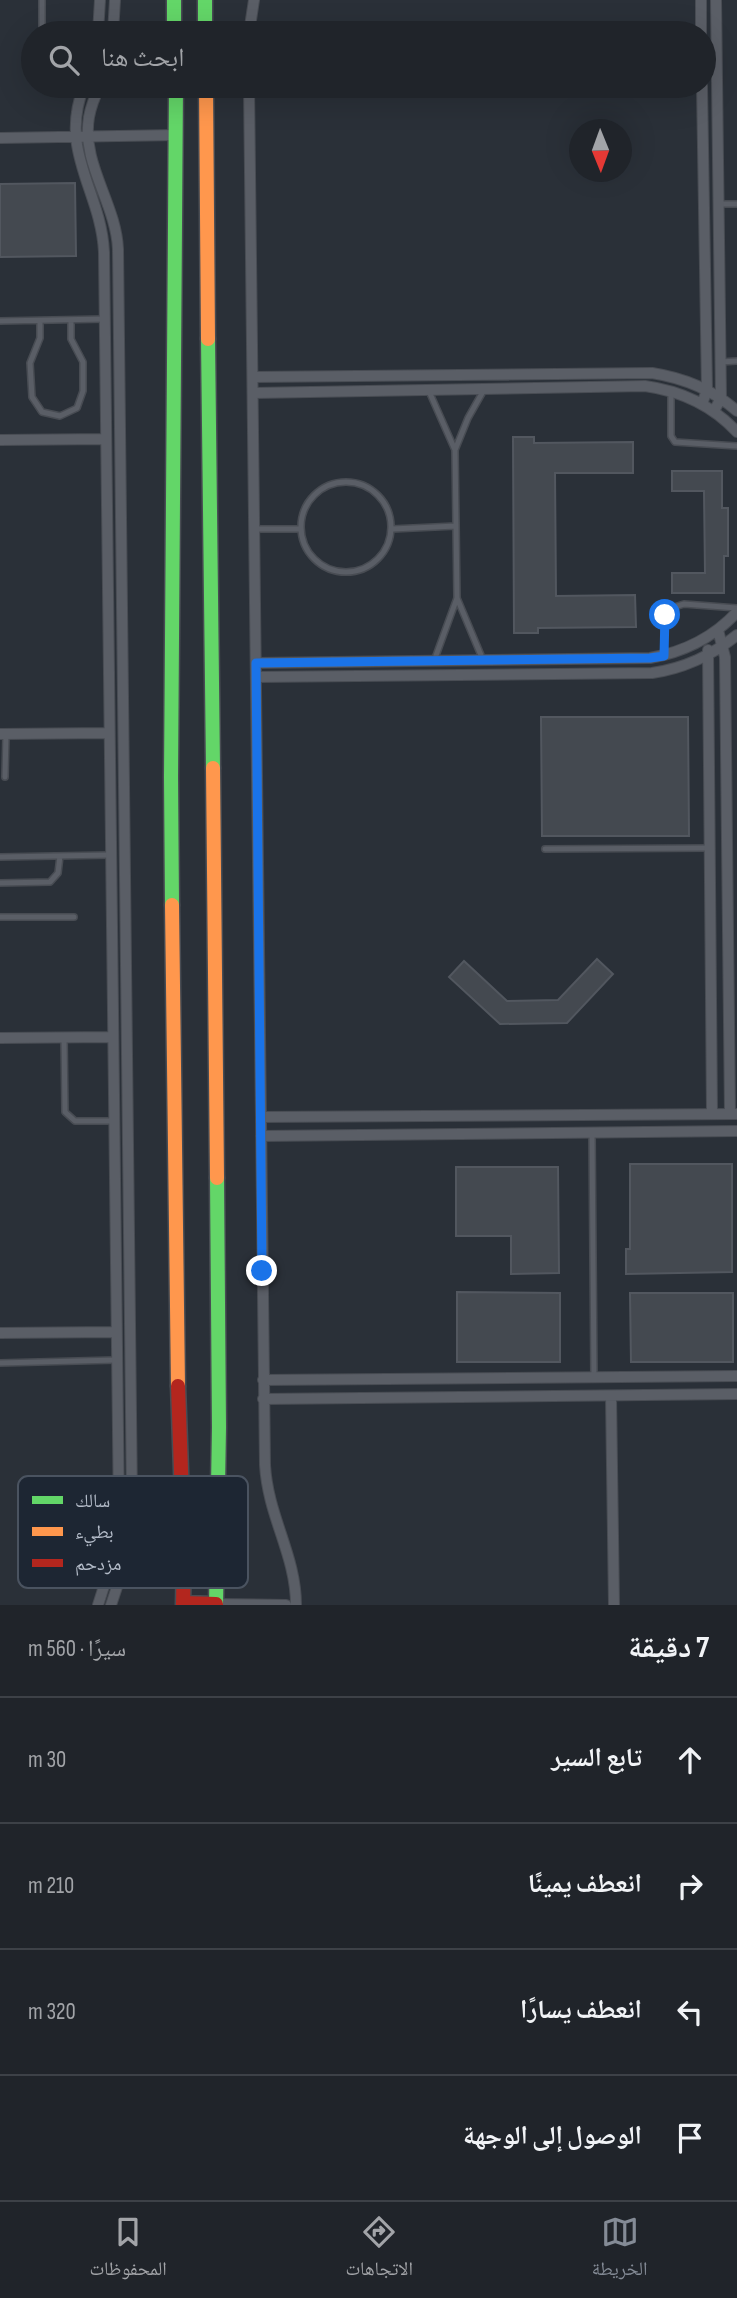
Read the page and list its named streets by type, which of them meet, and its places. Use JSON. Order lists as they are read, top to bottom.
{
  "legend": ["سالك", "بطيء", "مزدحم"],
  "north": "bottom",
  "page": {
    "search": "ابحث هنا",
    "heading": ["7 دقيقة", "سيرًا · 560 m"],
    "list": [
      ["تابع السير", "30 m"],
      ["انعطف يمينًا", "210 m"],
      ["انعطف يسارًا", "320 m"],
      "الوصول إلى الوجهة"
    ],
    "nav": ["الخريطة", "الاتجاهات", "المحفوظات"]
  }
}
